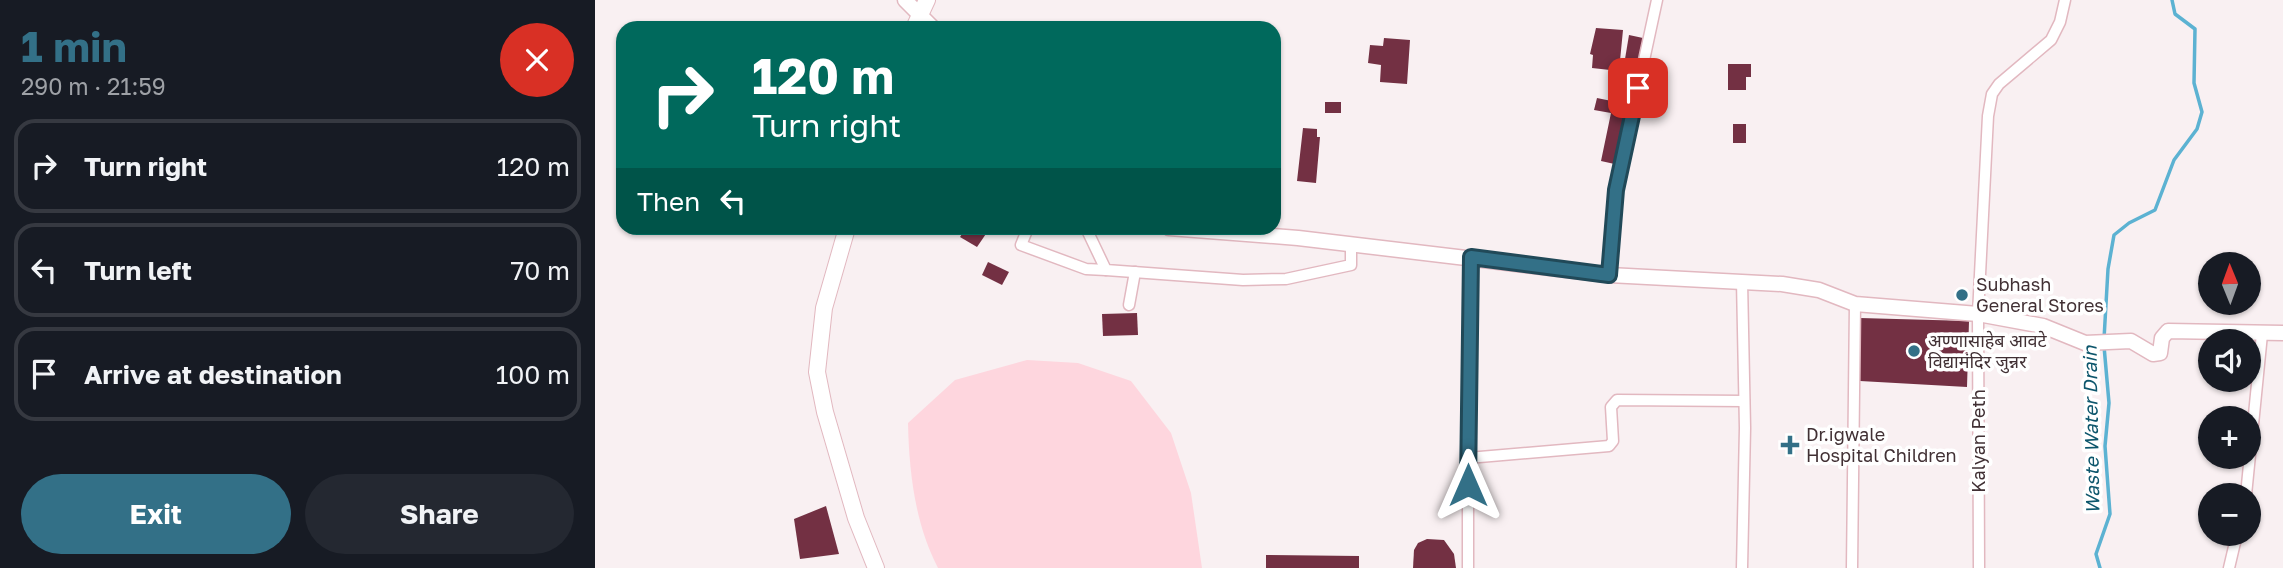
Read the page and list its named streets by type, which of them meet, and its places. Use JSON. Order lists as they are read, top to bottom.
{
  "streets": {
    "street": ["Kalyan Peth"]
  },
  "water": ["Waste Water Drain"],
  "places": {
    "other": ["Subhash General Stores", "अण्णासाहेब आवटे विद्यामंदिर जुन्नर"],
    "health": ["Dr.igwale Hospital Children"]
  },
  "north": "top",
  "page": {
    "heading": ["1 min", "290 m · 21:59"],
    "turn": ["120 m", "Turn right"],
    "list": [
      {
        "name": "Turn right",
        "value": "120 m"
      },
      {
        "name": "Turn left",
        "value": "70 m"
      },
      {
        "name": "Arrive at destination",
        "value": "100 m"
      }
    ],
    "then": "Then",
    "map_buttons": ["+", "−"],
    "buttons": ["Exit", "Share"]
  }
}
